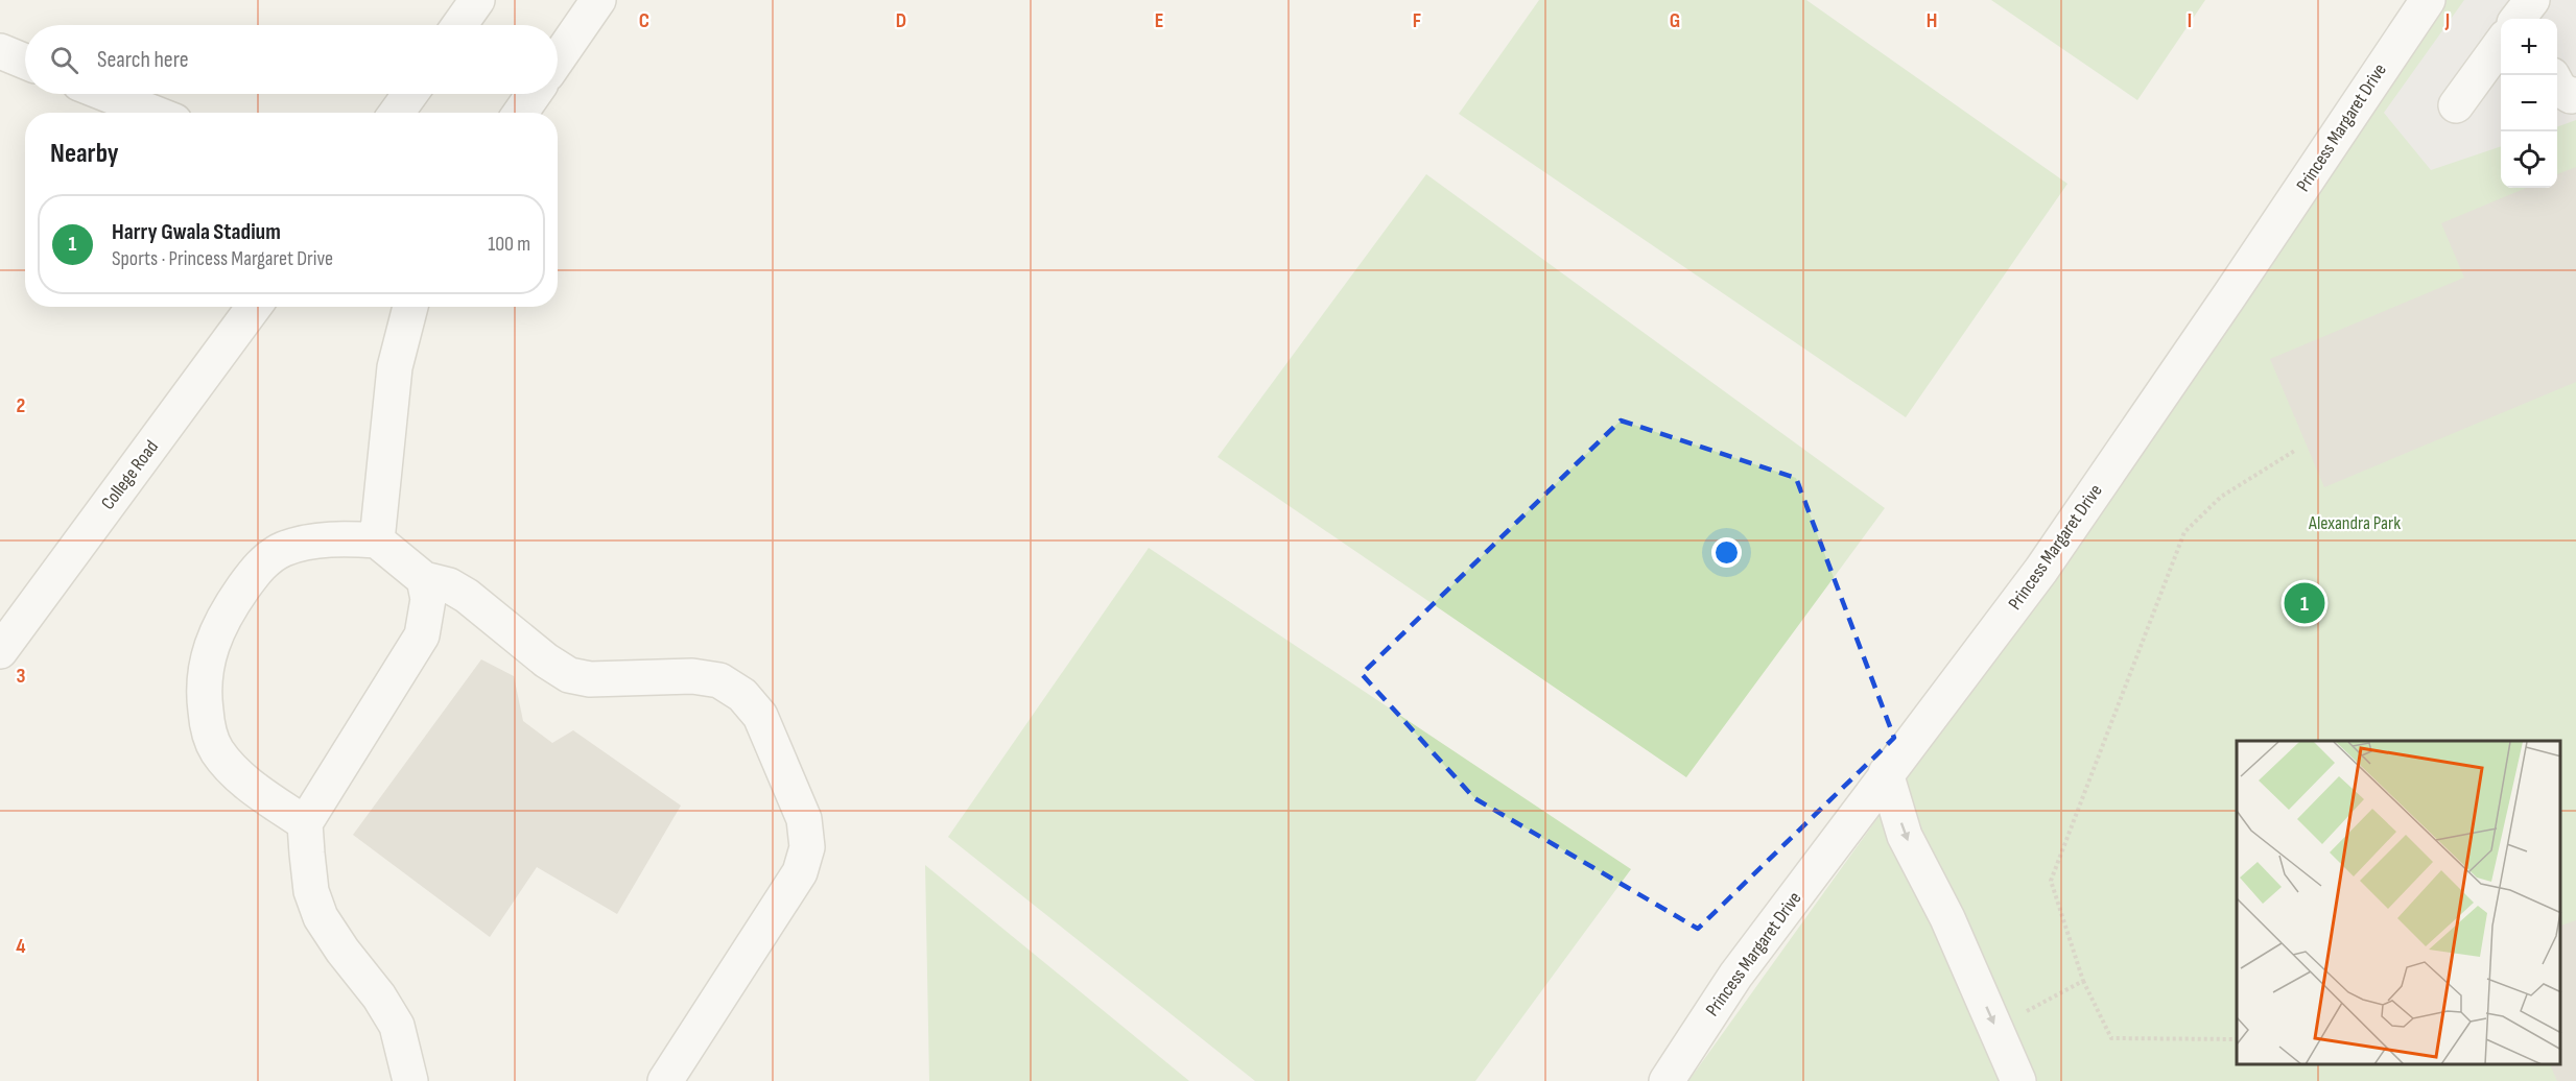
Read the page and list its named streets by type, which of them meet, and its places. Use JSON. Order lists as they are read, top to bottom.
{
  "streets": {
    "street": ["Princess Margaret Drive", "College Road"]
  },
  "parks": ["Alexandra Park"],
  "page": {
    "map_buttons": ["+", "−"],
    "search": "Search here",
    "heading": "Nearby",
    "list": [
      {
        "mark": "1",
        "name": "Harry Gwala Stadium",
        "note": "Sports · Princess Margaret Drive",
        "value": "100 m"
      }
    ],
    "pins": "1"
  },
  "grid": {
    "columns": [
      "C",
      "D",
      "E",
      "F",
      "G",
      "H",
      "I",
      "J"
    ],
    "rows": ["2", "3", "4"]
  }
}
